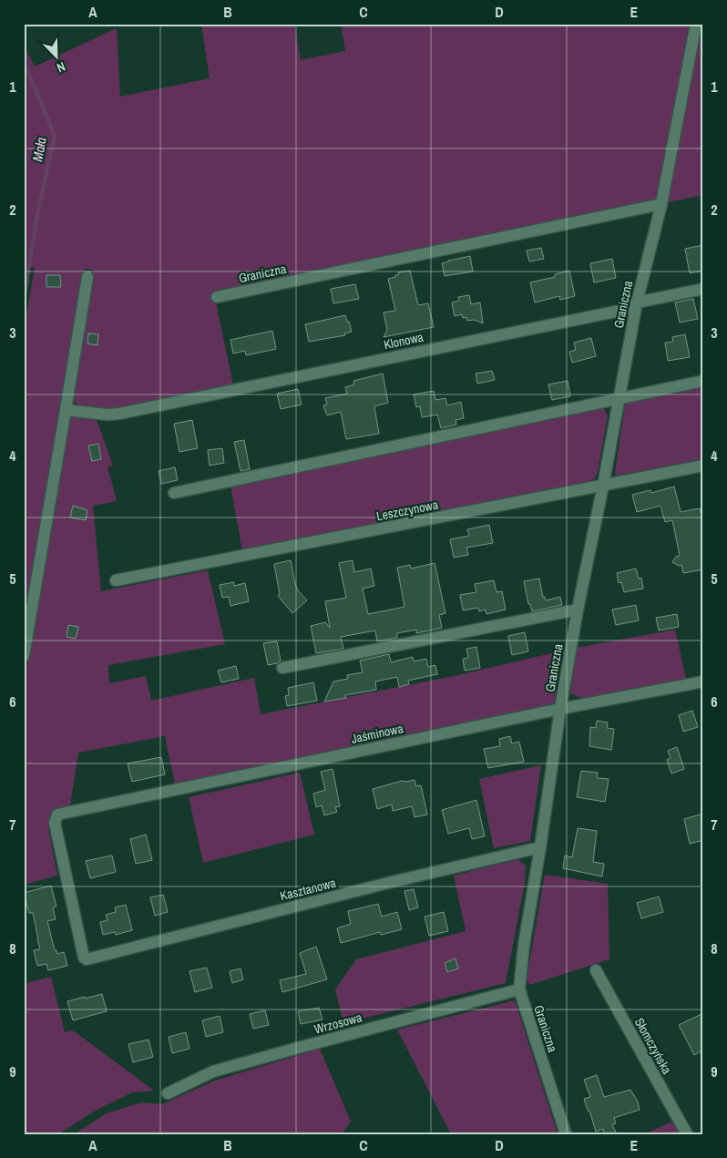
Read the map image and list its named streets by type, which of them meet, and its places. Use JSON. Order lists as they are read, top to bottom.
{
  "streets": {
    "street": [
      "Graniczna",
      "Klonowa",
      "Leszczynowa",
      "Jaśminowa",
      "Kasztanowa",
      "Wrzosowa",
      "Słomczyńska"
    ]
  },
  "crossings": [
    ["Graniczna", "Klonowa"],
    ["Graniczna", "Leszczynowa"],
    ["Graniczna", "Jaśminowa"],
    ["Graniczna", "Kasztanowa"],
    ["Graniczna", "Wrzosowa"],
    ["Jaśminowa", "Kasztanowa"]
  ],
  "water": ["Mała"],
  "north": "bottom right",
  "grid": {
    "columns": [
      "A",
      "B",
      "C",
      "D",
      "E"
    ],
    "rows": [
      "1",
      "2",
      "3",
      "4",
      "5",
      "6",
      "7",
      "8",
      "9"
    ]
  }
}
